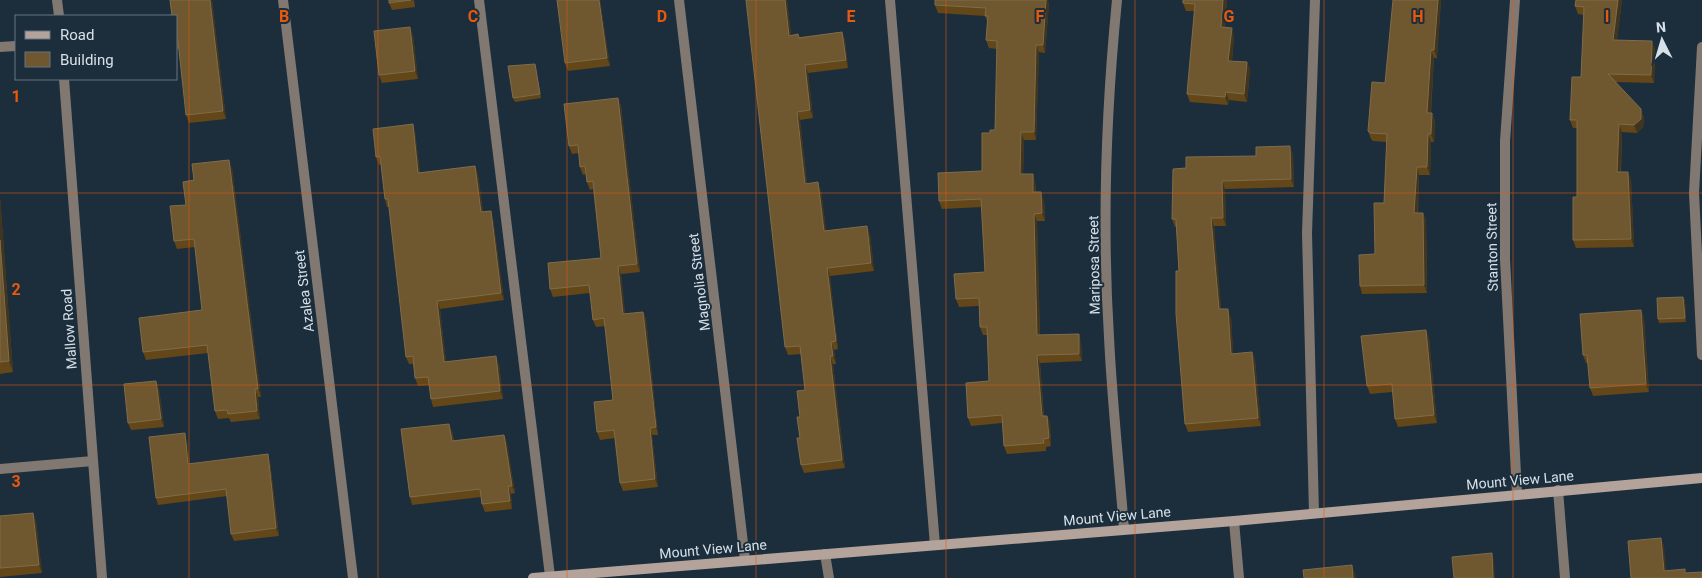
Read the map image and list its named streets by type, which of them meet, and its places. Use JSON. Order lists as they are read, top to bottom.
{
  "streets": {
    "street": [
      "Stanton Street",
      "Mariposa Street",
      "Magnolia Street",
      "Azalea Street",
      "Mallow Road",
      "Mount View Lane"
    ]
  },
  "crossings": [
    ["Stanton Street", "Mount View Lane"],
    ["Mariposa Street", "Mount View Lane"],
    ["Magnolia Street", "Mount View Lane"]
  ],
  "legend": ["Road", "Building"],
  "north": "top",
  "grid": {
    "columns": [
      "B",
      "C",
      "D",
      "E",
      "F",
      "G",
      "H",
      "I"
    ],
    "rows": ["1", "2", "3"]
  }
}
